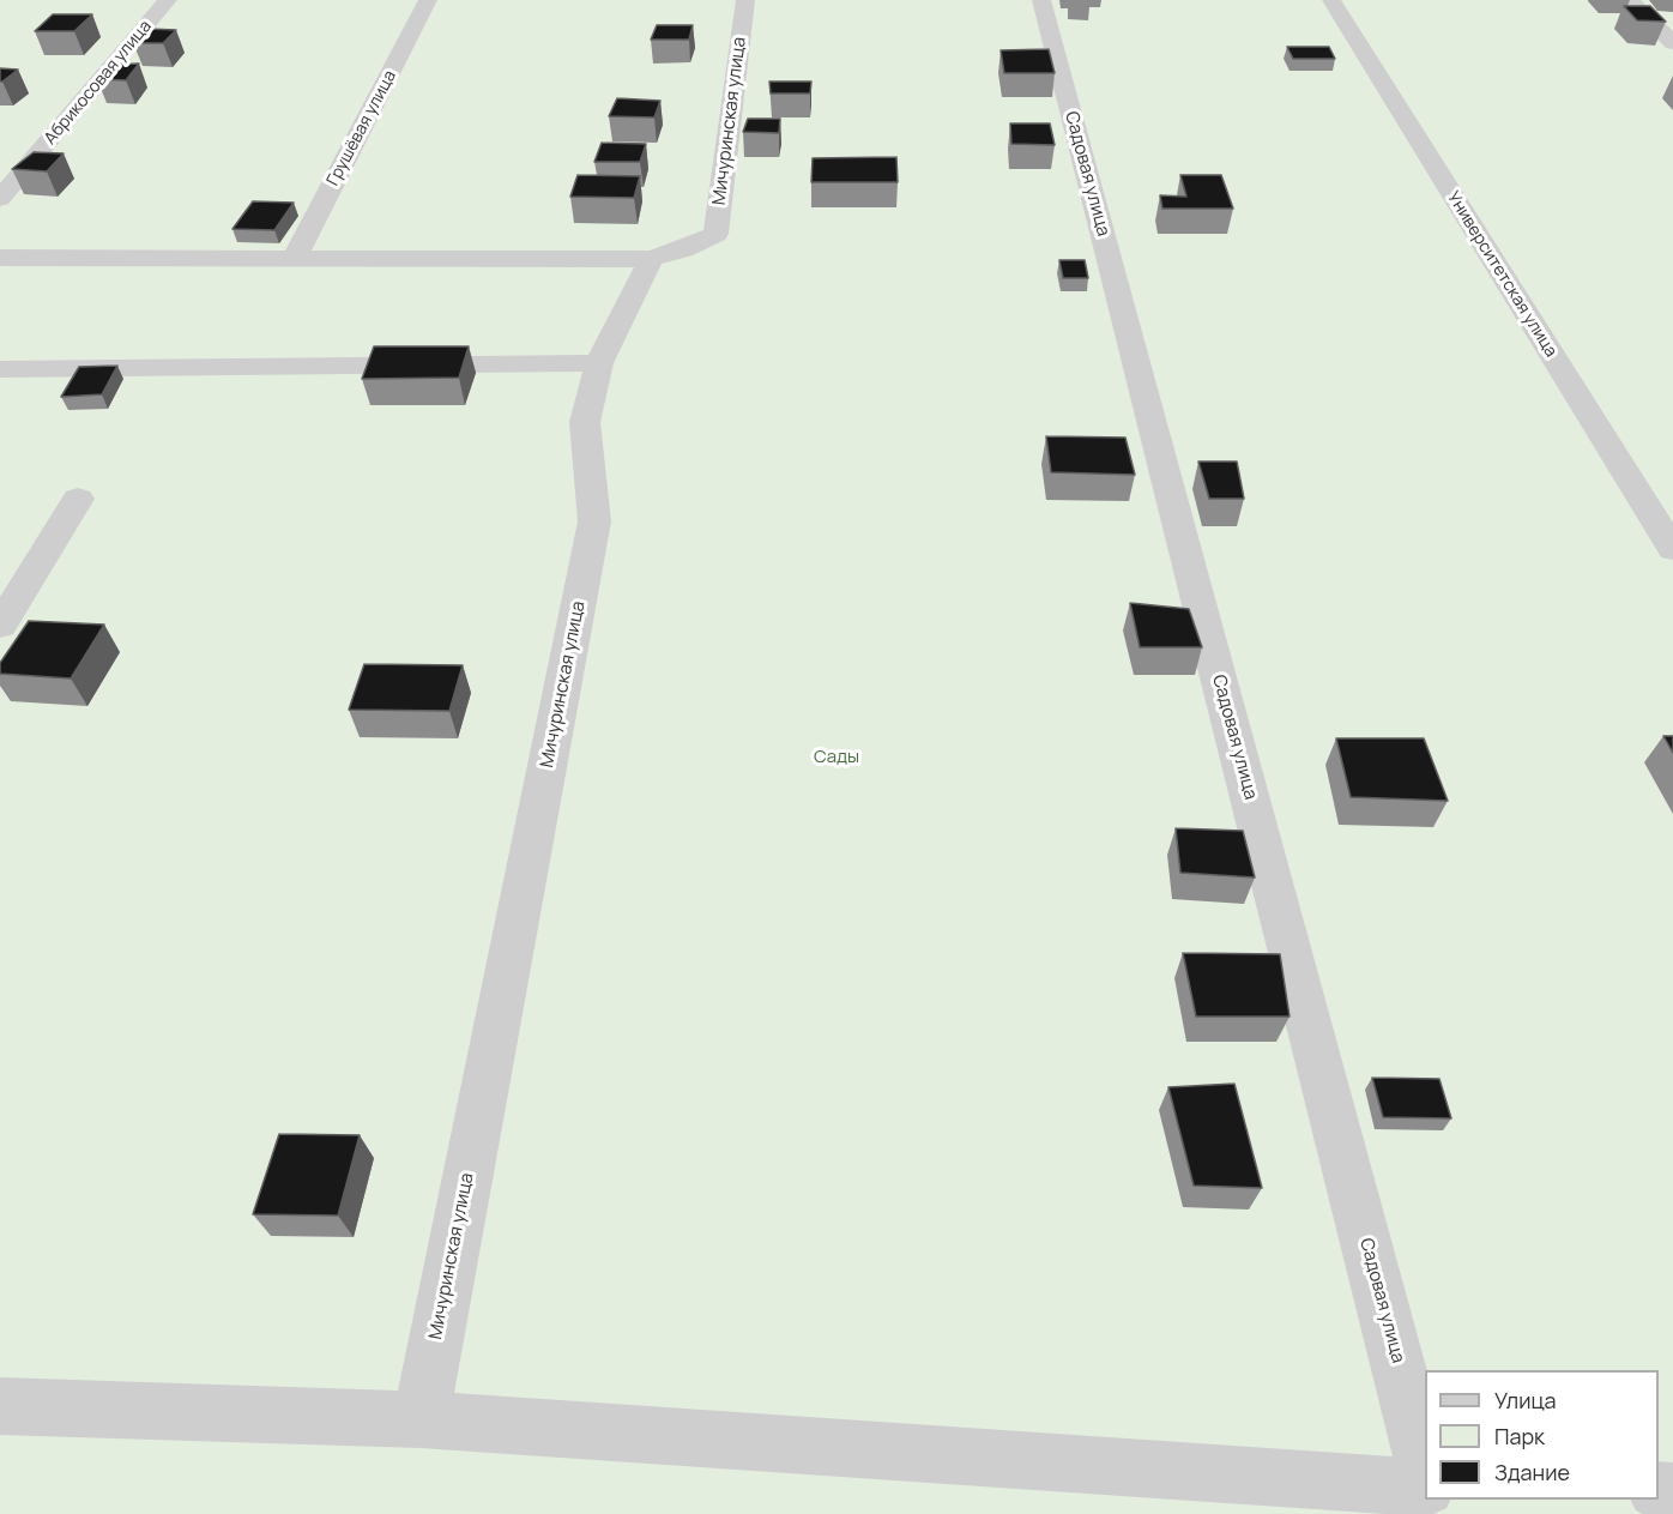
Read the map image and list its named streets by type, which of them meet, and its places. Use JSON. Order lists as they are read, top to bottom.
{
  "streets": {
    "street": [
      "Абрикосовая улица",
      "Мичуринская улица",
      "Грушёвая улица",
      "Садовая улица",
      "Университетская улица"
    ]
  },
  "parks": ["Сады"],
  "legend": ["Улица", "Парк", "Здание"]
}
